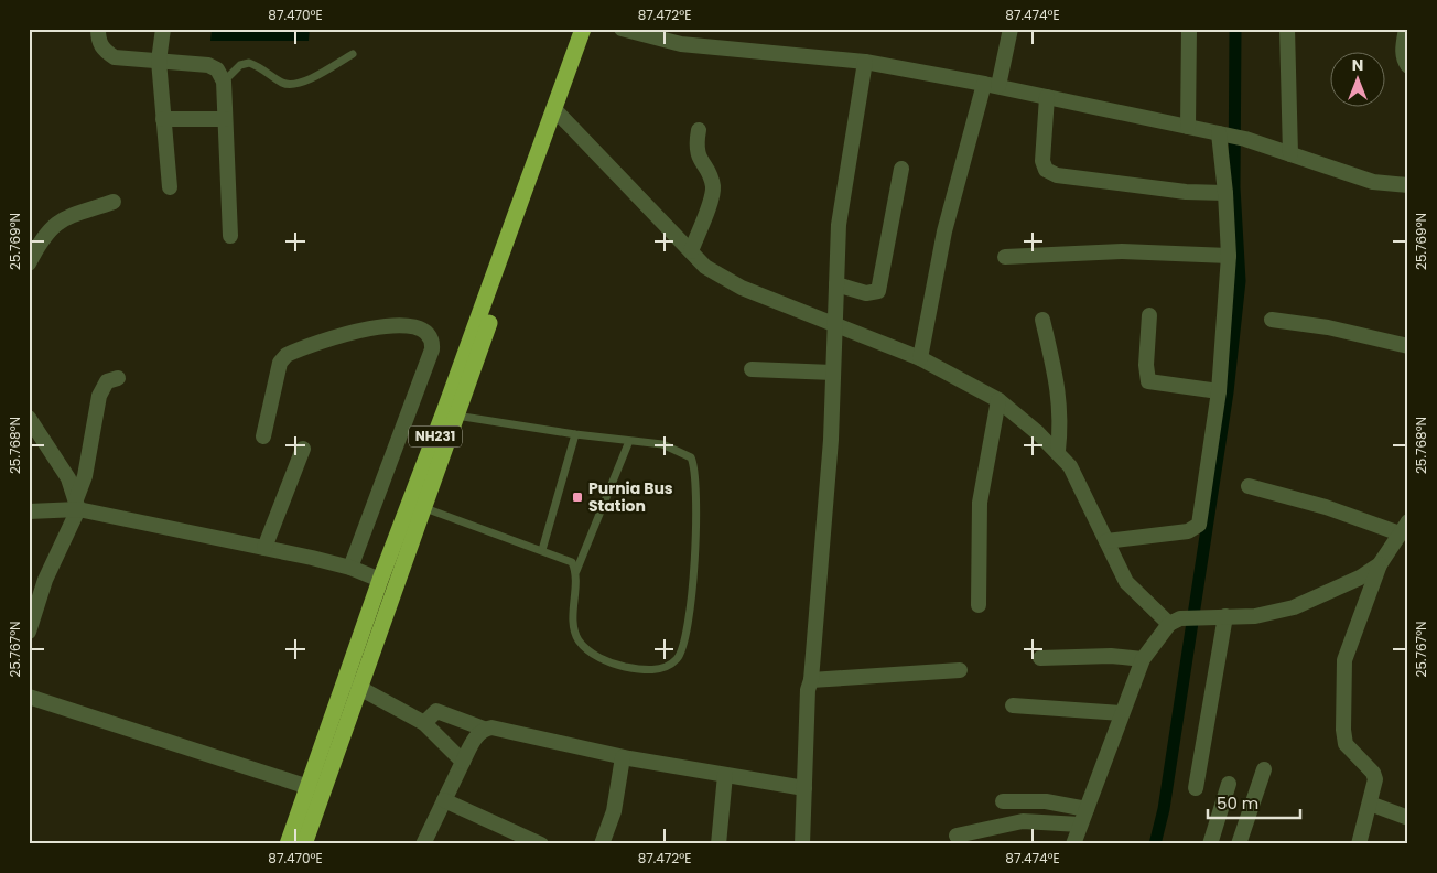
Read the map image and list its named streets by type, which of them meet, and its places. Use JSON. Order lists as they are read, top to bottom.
{
  "streets": {
    "highway": ["NH231"]
  },
  "places": {
    "transit": ["Purnia Bus Station"]
  },
  "scale_bar": "50 m",
  "north": "top",
  "coordinates": [
    "87.470°E",
    "87.472°E",
    "87.474°E",
    "25.769°N",
    "25.768°N",
    "25.767°N"
  ]
}
